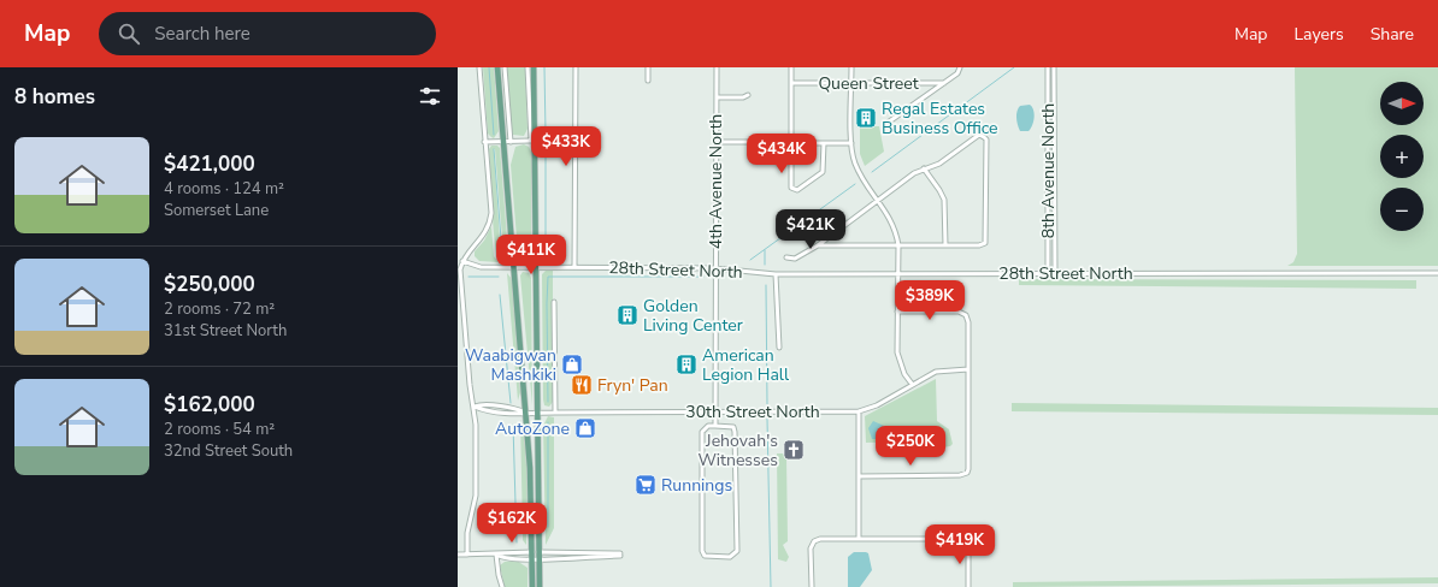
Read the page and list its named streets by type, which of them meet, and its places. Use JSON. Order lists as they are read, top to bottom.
{
  "streets": {
    "street": [
      "Queen Street",
      "8th Avenue North",
      "4th Avenue North",
      "28th Street North",
      "30th Street North"
    ]
  },
  "crossings": [
    ["8th Avenue North", "28th Street North"],
    ["4th Avenue North", "28th Street North"],
    ["4th Avenue North", "30th Street North"]
  ],
  "places": {
    "building": ["Regal Estates Business Office", "Golden Living Center", "American Legion Hall"],
    "shop": ["Waabigwan Mashkiki", "AutoZone"],
    "restaurant": ["Fryn' Pan"],
    "church": ["Jehovah's Witnesses"],
    "supermarket": ["Runnings"]
  },
  "north": "right",
  "page": {
    "header": "Map",
    "search": "Search here",
    "nav": ["Map", "Layers", "Share"],
    "heading": "8 homes",
    "map_buttons": ["+", "−"],
    "list": [
      {
        "name": "$421,000",
        "note": "4 rooms · 124 m² · Somerset Lane"
      },
      {
        "name": "$250,000",
        "note": "2 rooms · 72 m² · 31st Street North"
      },
      {
        "name": "$162,000",
        "note": "2 rooms · 54 m² · 32nd Street South"
      }
    ],
    "price": [
      "$433K",
      "$434K",
      "$421K",
      "$411K",
      "$389K",
      "$250K",
      "$162K",
      "$419K"
    ]
  }
}
